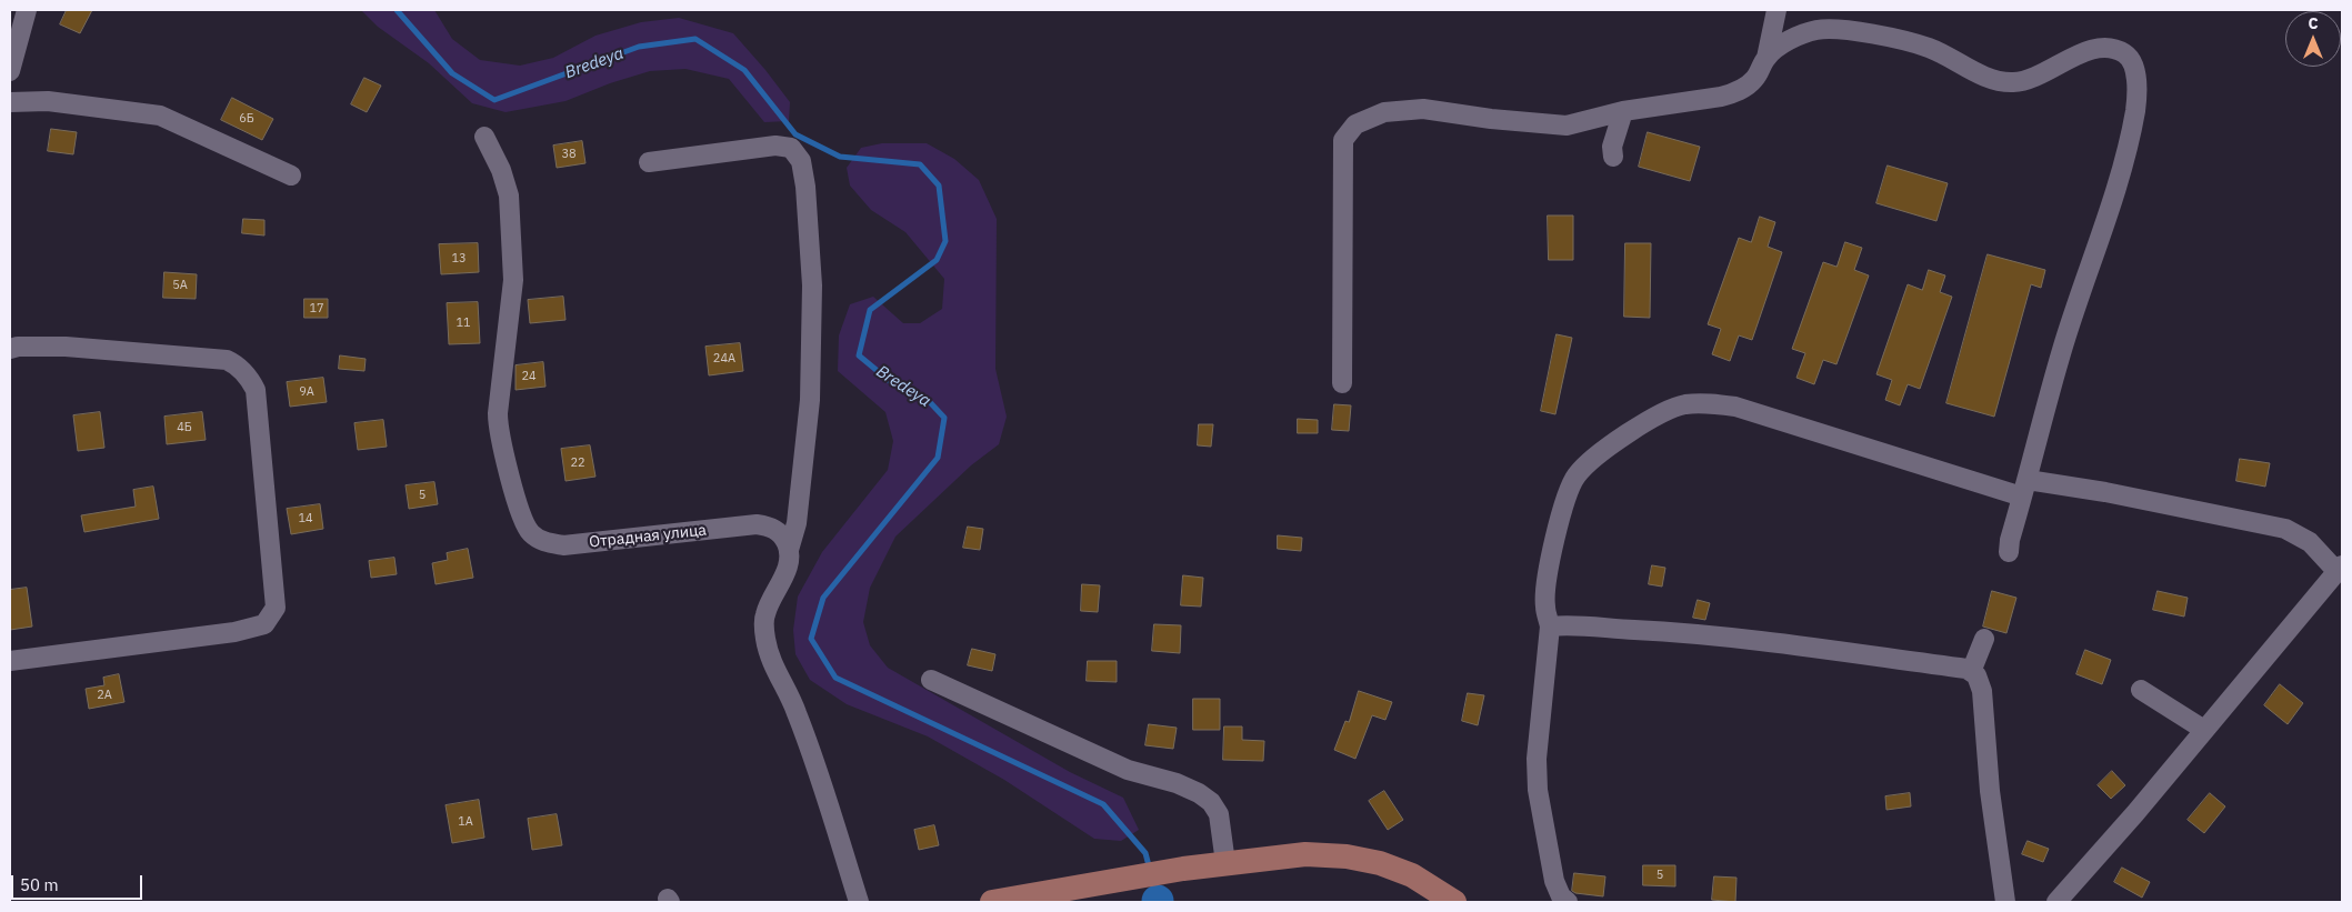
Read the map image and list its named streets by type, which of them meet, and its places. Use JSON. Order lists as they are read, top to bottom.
{
  "streets": {
    "street": ["Отрадная улица"]
  },
  "water": ["Bredeya"],
  "house_numbers": [
    "6Б",
    "38",
    "13",
    "5А",
    "17",
    "11",
    "24А",
    "24",
    "9А",
    "4Б",
    "22",
    "5",
    "14",
    "2А",
    "1А",
    "5"
  ],
  "scale_bar": "50 m",
  "north": "top"
}
